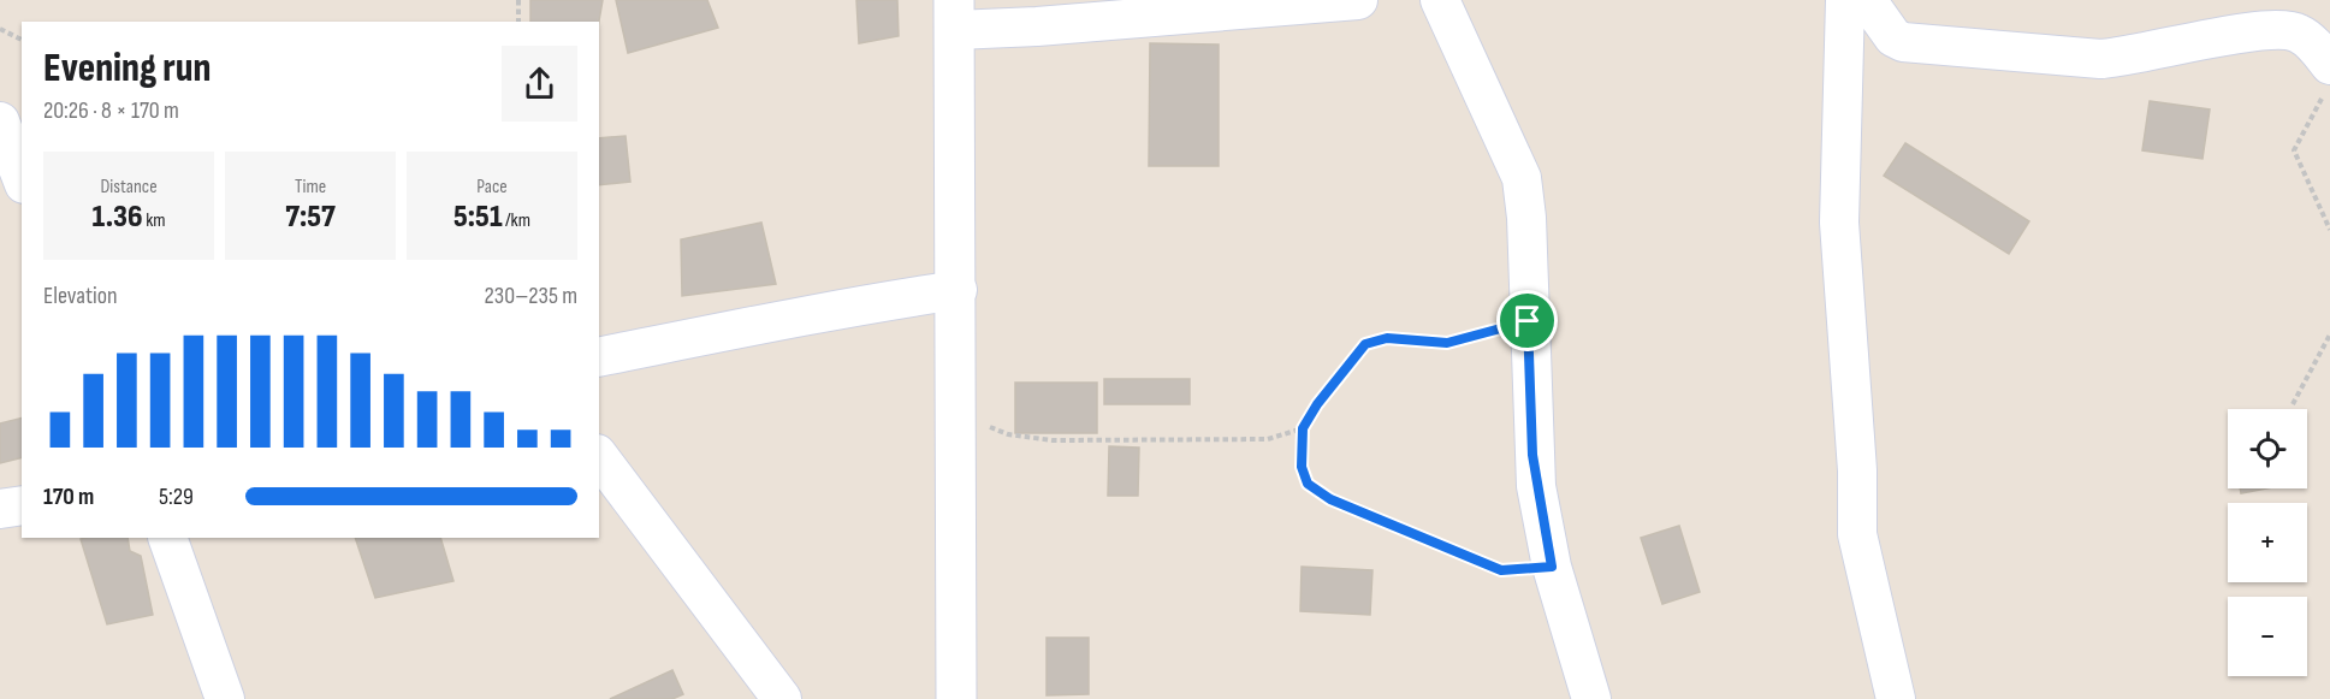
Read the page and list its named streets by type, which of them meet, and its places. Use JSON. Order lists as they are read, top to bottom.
{
  "page": {
    "heading": ["Evening run", "20:26 · 8 × 170 m"],
    "stats": [
      ["Distance", "1.36 km"],
      ["Time", "7:57"],
      ["Pace", "5:51 /km"]
    ],
    "chart": ["Elevation", "230–235 m"],
    "map_buttons": ["+", "−"],
    "list": [
      {
        "name": "170 m",
        "note": "5:29"
      }
    ]
  }
}
